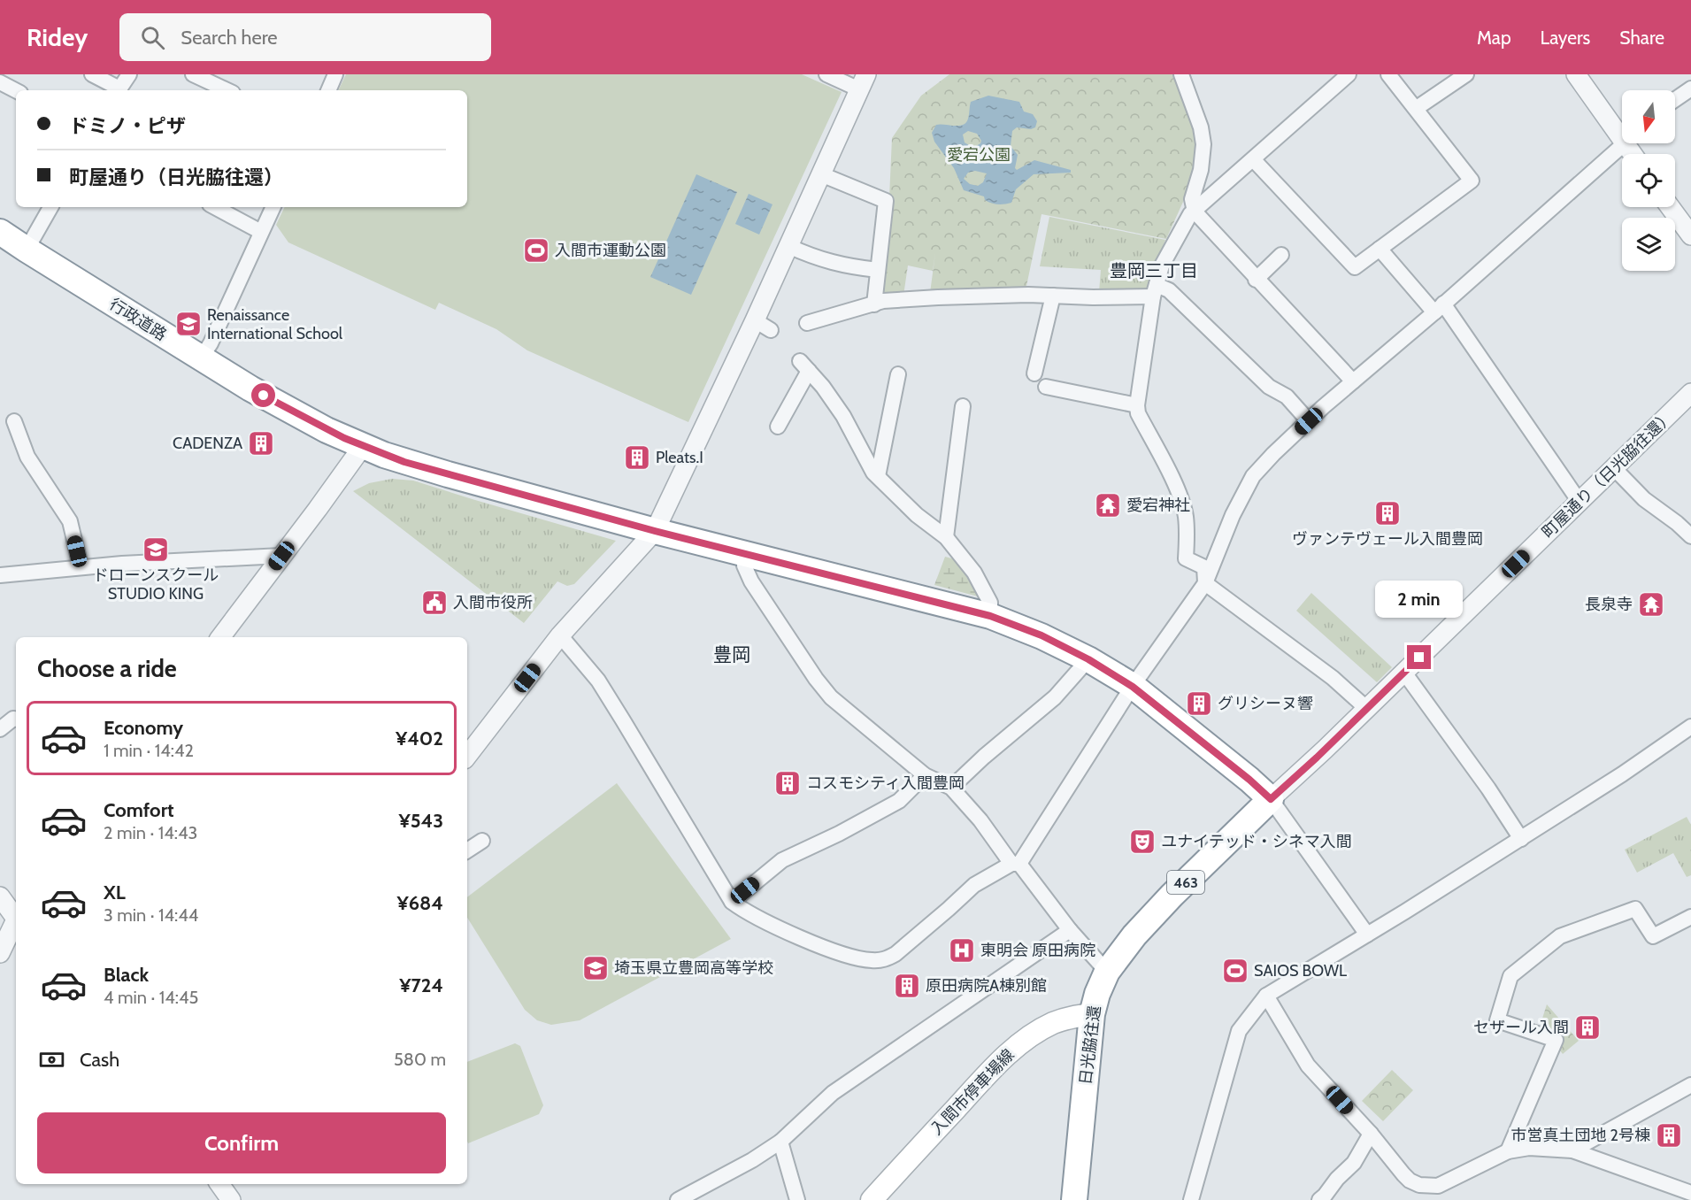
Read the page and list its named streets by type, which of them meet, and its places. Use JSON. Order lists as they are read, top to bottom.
{
  "streets": {
    "highway": ["行政道路", "463", "日光脇往還"],
    "main road": ["入間市停車場線"],
    "street": ["町屋通り（日光脇往還）"]
  },
  "crossings": [
    ["行政道路", "町屋通り（日光脇往還）"],
    ["行政道路", "日光脇往還"],
    ["町屋通り（日光脇往還）", "日光脇往還"],
    ["日光脇往還", "入間市停車場線"]
  ],
  "districts": ["豊岡三丁目", "豊岡"],
  "parks": ["愛宕公園"],
  "places": {
    "sports": ["入間市運動公園", "SAIOS BOWL"],
    "school or university": ["Renaissance International School", "ドローンスクール STUDIO KING", "埼玉県立豊岡高等学校"],
    "building": [
      "CADENZA",
      "Pleats.I",
      "ヴァンテヴェール入間豊岡",
      "グリシーヌ響",
      "コスモシティ入間豊岡",
      "原田病院A棟別館",
      "セザール入間",
      "市営真土団地 2号棟"
    ],
    "temple": ["愛宕神社", "長泉寺"],
    "public building": ["入間市役所"],
    "theatre": ["ユナイテッド・シネマ入間"],
    "hospital": ["東明会 原田病院"]
  },
  "north": "bottom",
  "page": {
    "header": "Ridey",
    "search": "Search here",
    "nav": ["Map", "Layers", "Share"],
    "banner": ["ドミノ・ピザ", "町屋通り（日光脇往還）"],
    "bubble": "2 min",
    "heading": "Choose a ride",
    "list": [
      {
        "name": "Economy",
        "note": "1 min · 14:42",
        "value": "¥402"
      },
      {
        "name": "Comfort",
        "note": "2 min · 14:43",
        "value": "¥543"
      },
      {
        "name": "XL",
        "note": "3 min · 14:44",
        "value": "¥684"
      },
      {
        "name": "Black",
        "note": "4 min · 14:45",
        "value": "¥724"
      }
    ],
    "pay": ["Cash", "580 m"],
    "buttons": "Confirm"
  }
}
